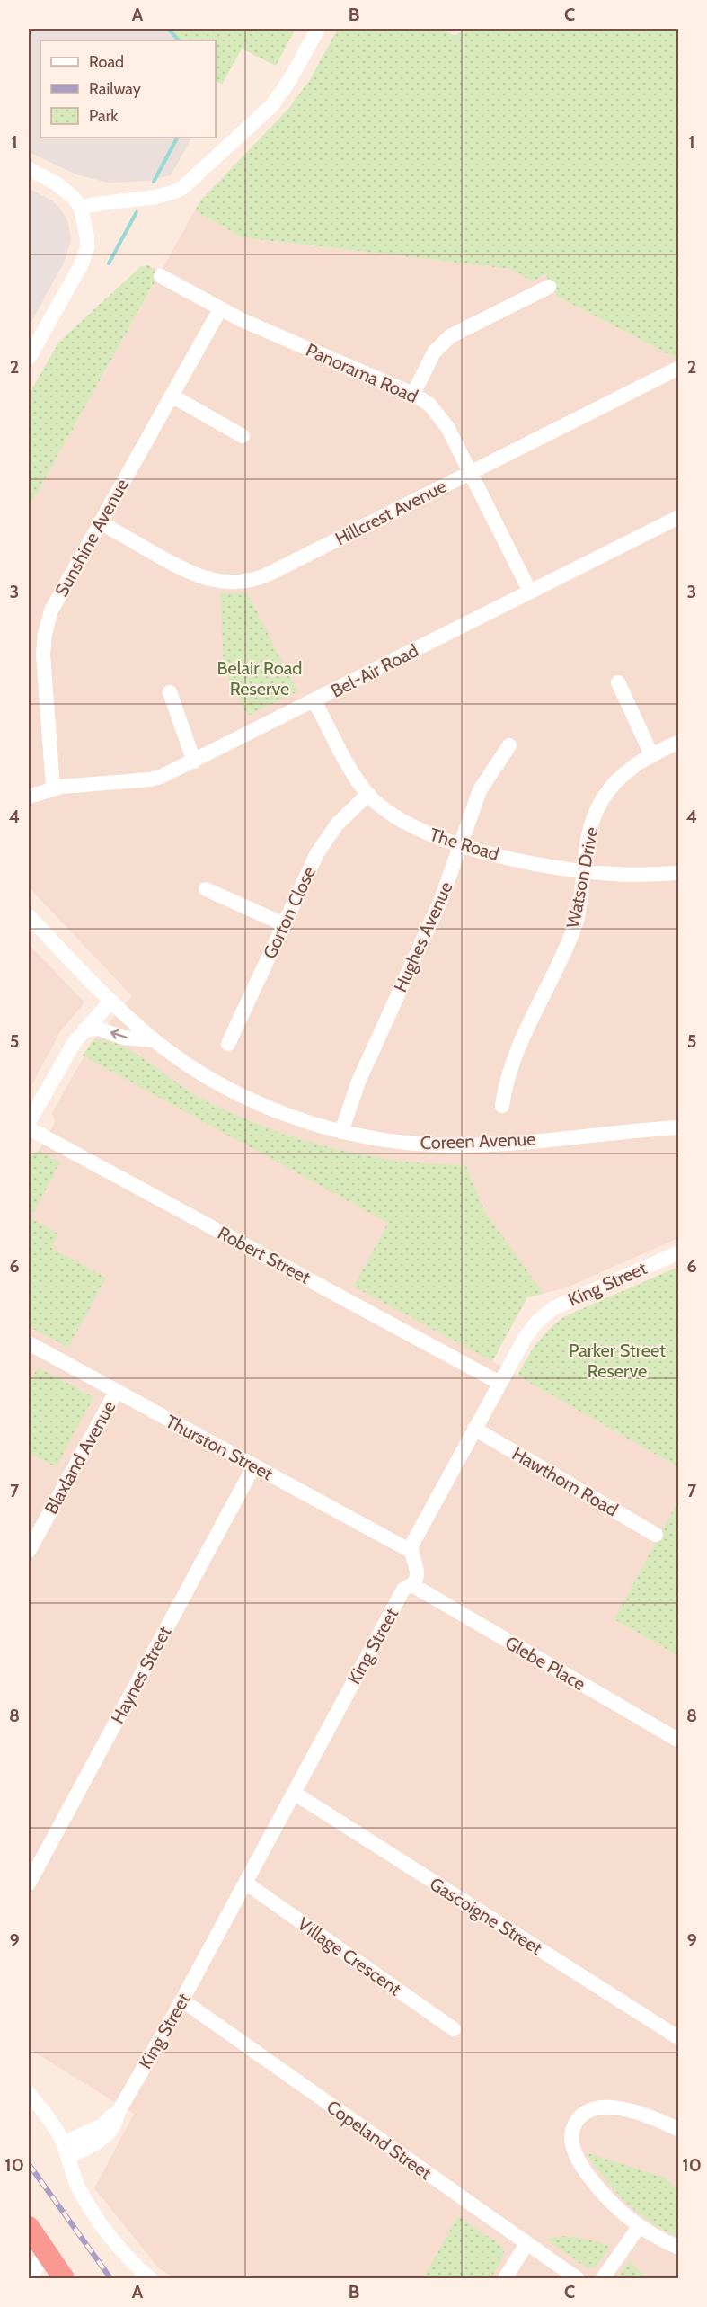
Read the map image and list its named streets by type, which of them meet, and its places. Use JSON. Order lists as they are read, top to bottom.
{
  "streets": {
    "street": [
      "Panorama Road",
      "Hillcrest Avenue",
      "Sunshine Avenue",
      "Bel-Air Road",
      "The Road",
      "Watson Drive",
      "Gorton Close",
      "Hughes Avenue",
      "Coreen Avenue",
      "Robert Street",
      "King Street",
      "Thurston Street",
      "Blaxland Avenue",
      "Hawthorn Road",
      "Glebe Place",
      "Haynes Street",
      "Gascoigne Street",
      "Village Crescent",
      "Copeland Street"
    ]
  },
  "crossings": [
    ["Panorama Road", "Hillcrest Avenue"],
    ["Panorama Road", "Sunshine Avenue"],
    ["Panorama Road", "Bel-Air Road"],
    ["Hillcrest Avenue", "Sunshine Avenue"],
    ["Sunshine Avenue", "Bel-Air Road"],
    ["Bel-Air Road", "The Road"],
    ["The Road", "Watson Drive"],
    ["The Road", "Gorton Close"],
    ["The Road", "Hughes Avenue"],
    ["Hughes Avenue", "Coreen Avenue"],
    ["Robert Street", "King Street"],
    ["King Street", "Thurston Street"],
    ["King Street", "Hawthorn Road"],
    ["King Street", "Glebe Place"],
    ["King Street", "Gascoigne Street"],
    ["King Street", "Village Crescent"],
    ["King Street", "Copeland Street"],
    ["Thurston Street", "Blaxland Avenue"],
    ["Thurston Street", "Haynes Street"]
  ],
  "parks": ["Belair Road Reserve", "Parker Street Reserve"],
  "legend": ["Road", "Railway", "Park"],
  "grid": {
    "columns": ["A", "B", "C"],
    "rows": [
      "1",
      "2",
      "3",
      "4",
      "5",
      "6",
      "7",
      "8",
      "9",
      "10"
    ]
  }
}
